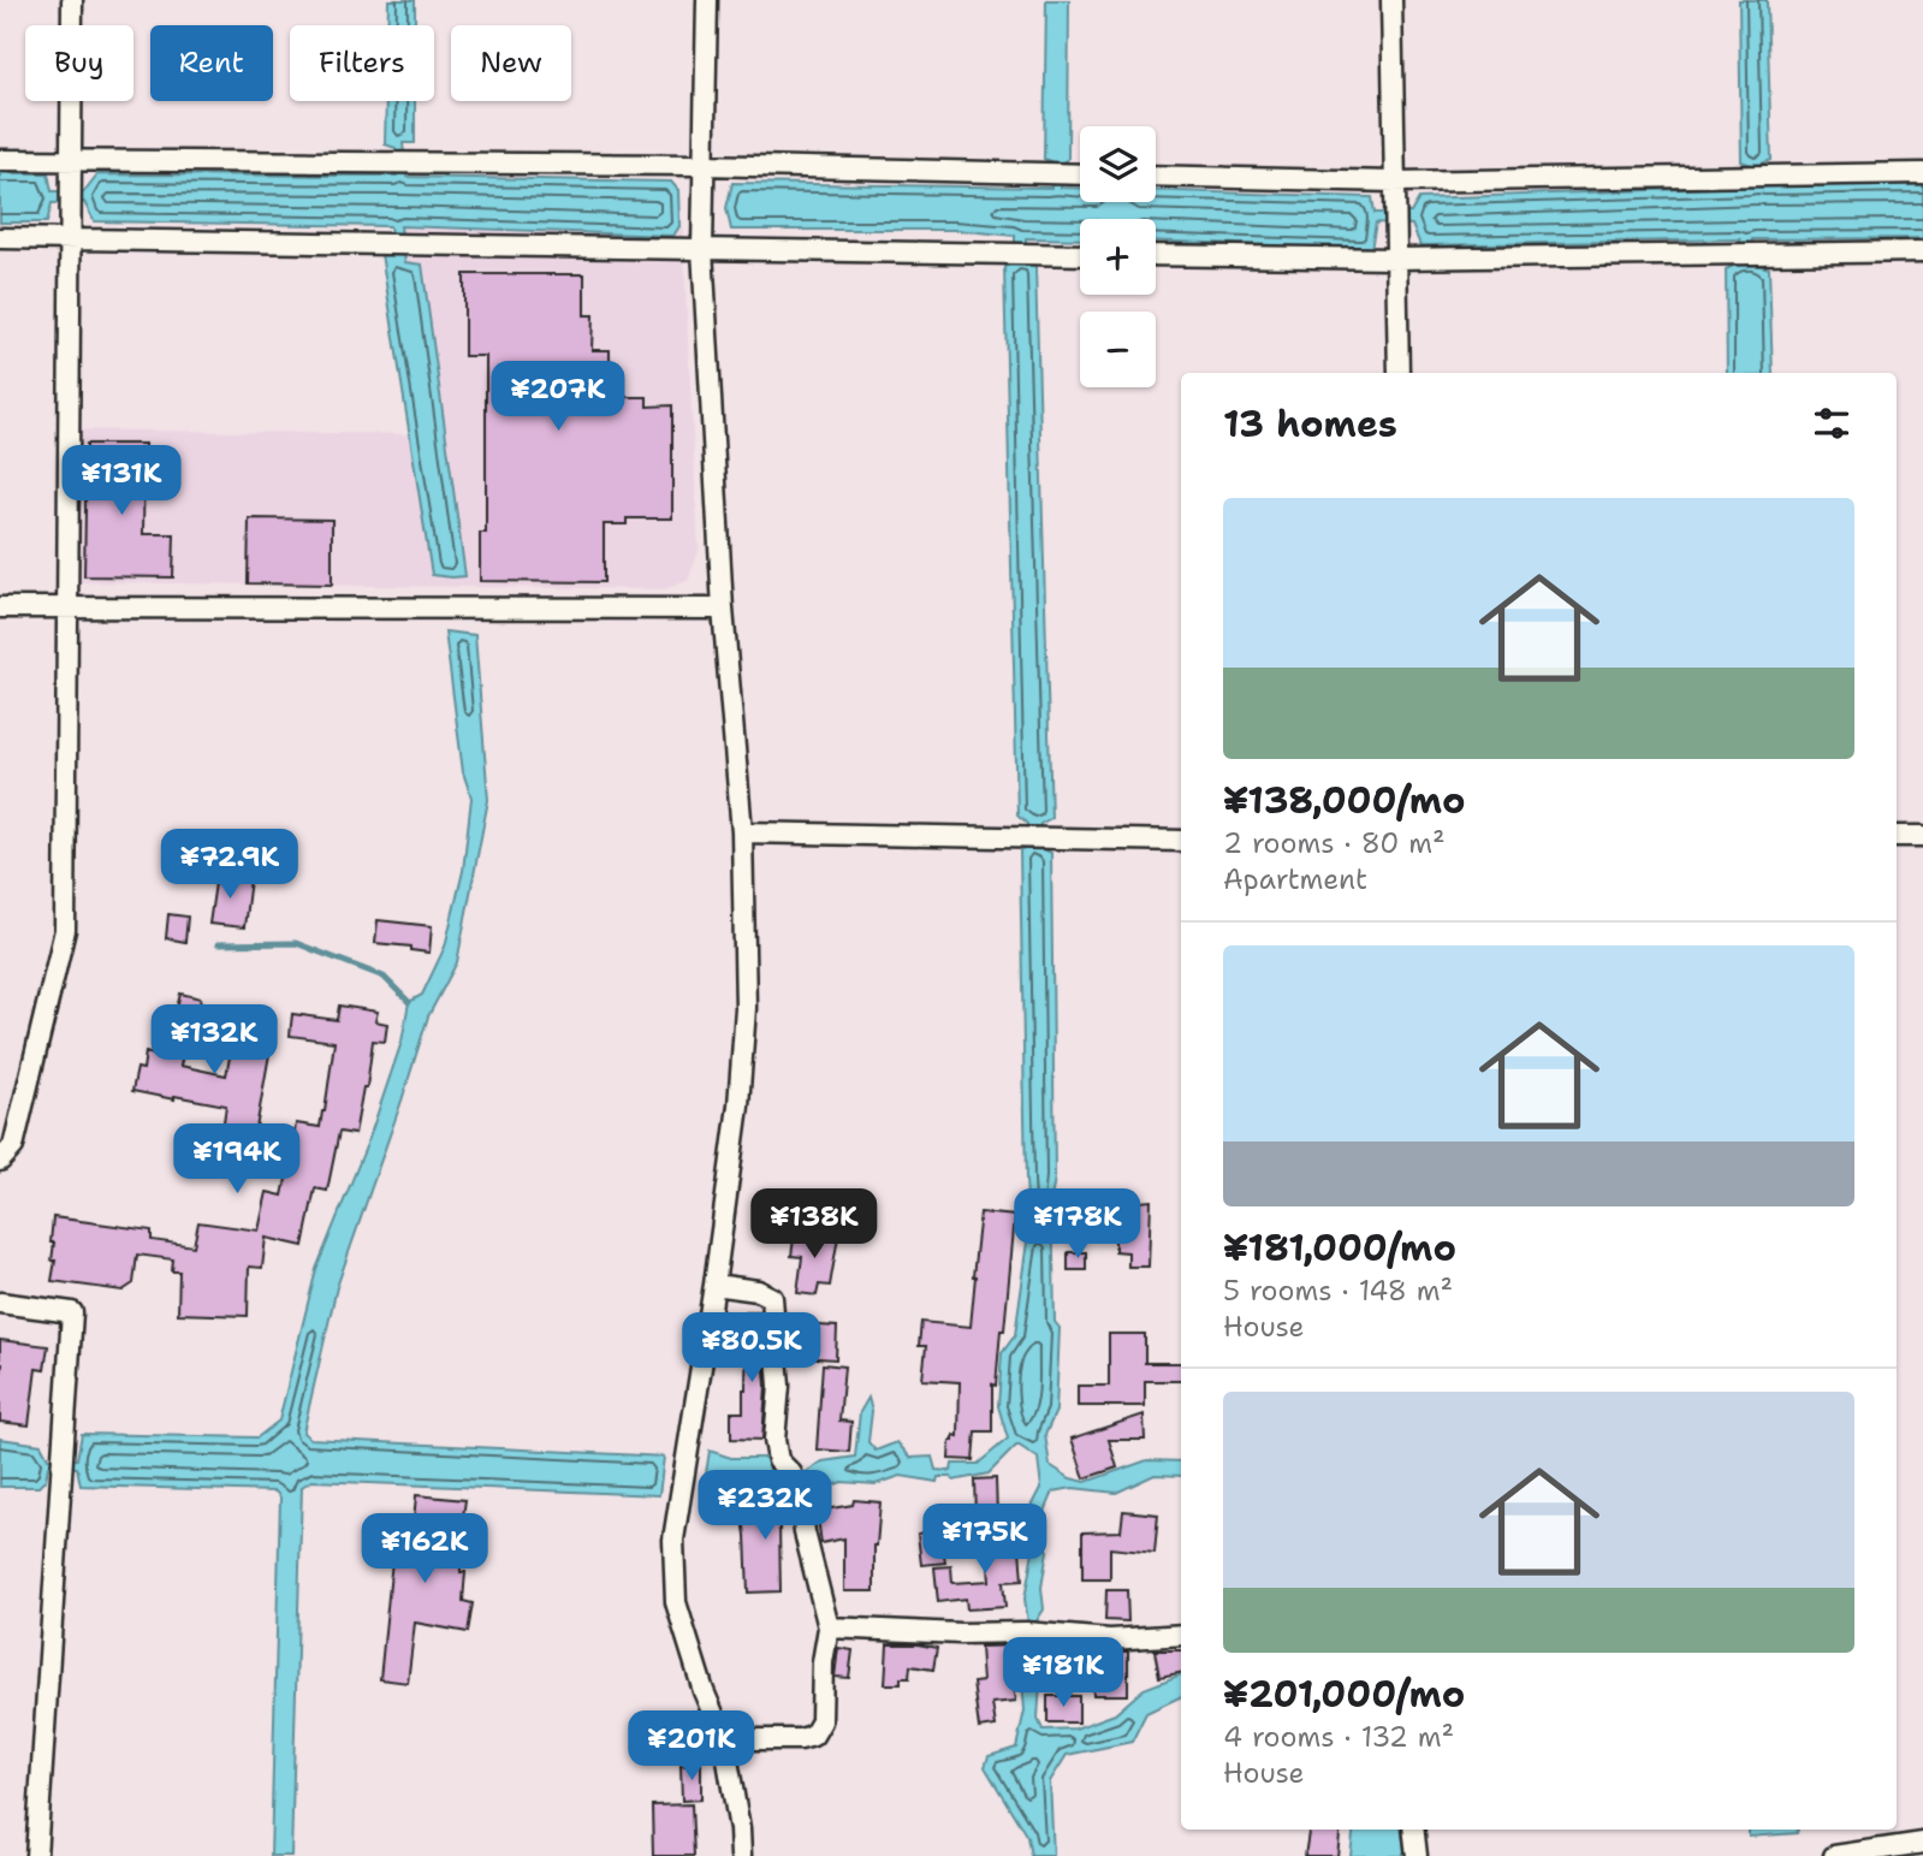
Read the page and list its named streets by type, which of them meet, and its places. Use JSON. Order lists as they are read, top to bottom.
{
  "page": {
    "chip": [
      "Buy",
      "Rent",
      "Filters",
      "New"
    ],
    "map_buttons": ["+", "−"],
    "price": [
      "¥207K",
      "¥131K",
      "¥72.9K",
      "¥132K",
      "¥194K",
      "¥138K",
      "¥178K",
      "¥80.5K",
      "¥232K",
      "¥175K",
      "¥162K",
      "¥181K",
      "¥201K"
    ],
    "heading": "13 homes",
    "list": [
      {
        "name": "¥138,000/mo",
        "note": "2 rooms · 80 m² · Apartment"
      },
      {
        "name": "¥181,000/mo",
        "note": "5 rooms · 148 m² · House"
      },
      {
        "name": "¥201,000/mo",
        "note": "4 rooms · 132 m² · House"
      }
    ]
  }
}
